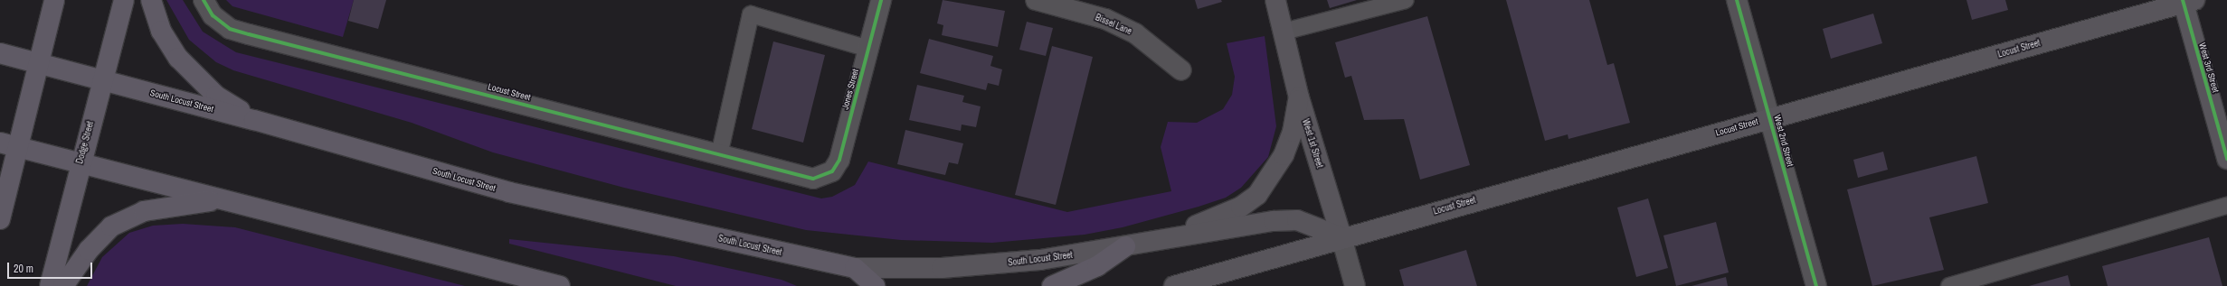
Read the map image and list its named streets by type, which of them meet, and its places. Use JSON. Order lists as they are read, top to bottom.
{
  "streets": {
    "highway": ["South Locust Street", "Dodge Street"],
    "main road": ["Locust Street", "West 3rd Street", "West 1st Street"],
    "street": ["Bissel Lane", "Jones Street", "West 2nd Street"]
  },
  "crossings": [
    ["Locust Street", "West 3rd Street"],
    ["Locust Street", "Jones Street"],
    ["Locust Street", "South Locust Street"],
    ["Locust Street", "West 2nd Street"],
    ["Locust Street", "West 1st Street"],
    ["South Locust Street", "Dodge Street"],
    ["South Locust Street", "West 1st Street"]
  ],
  "scale_bar": "20 m"
}
